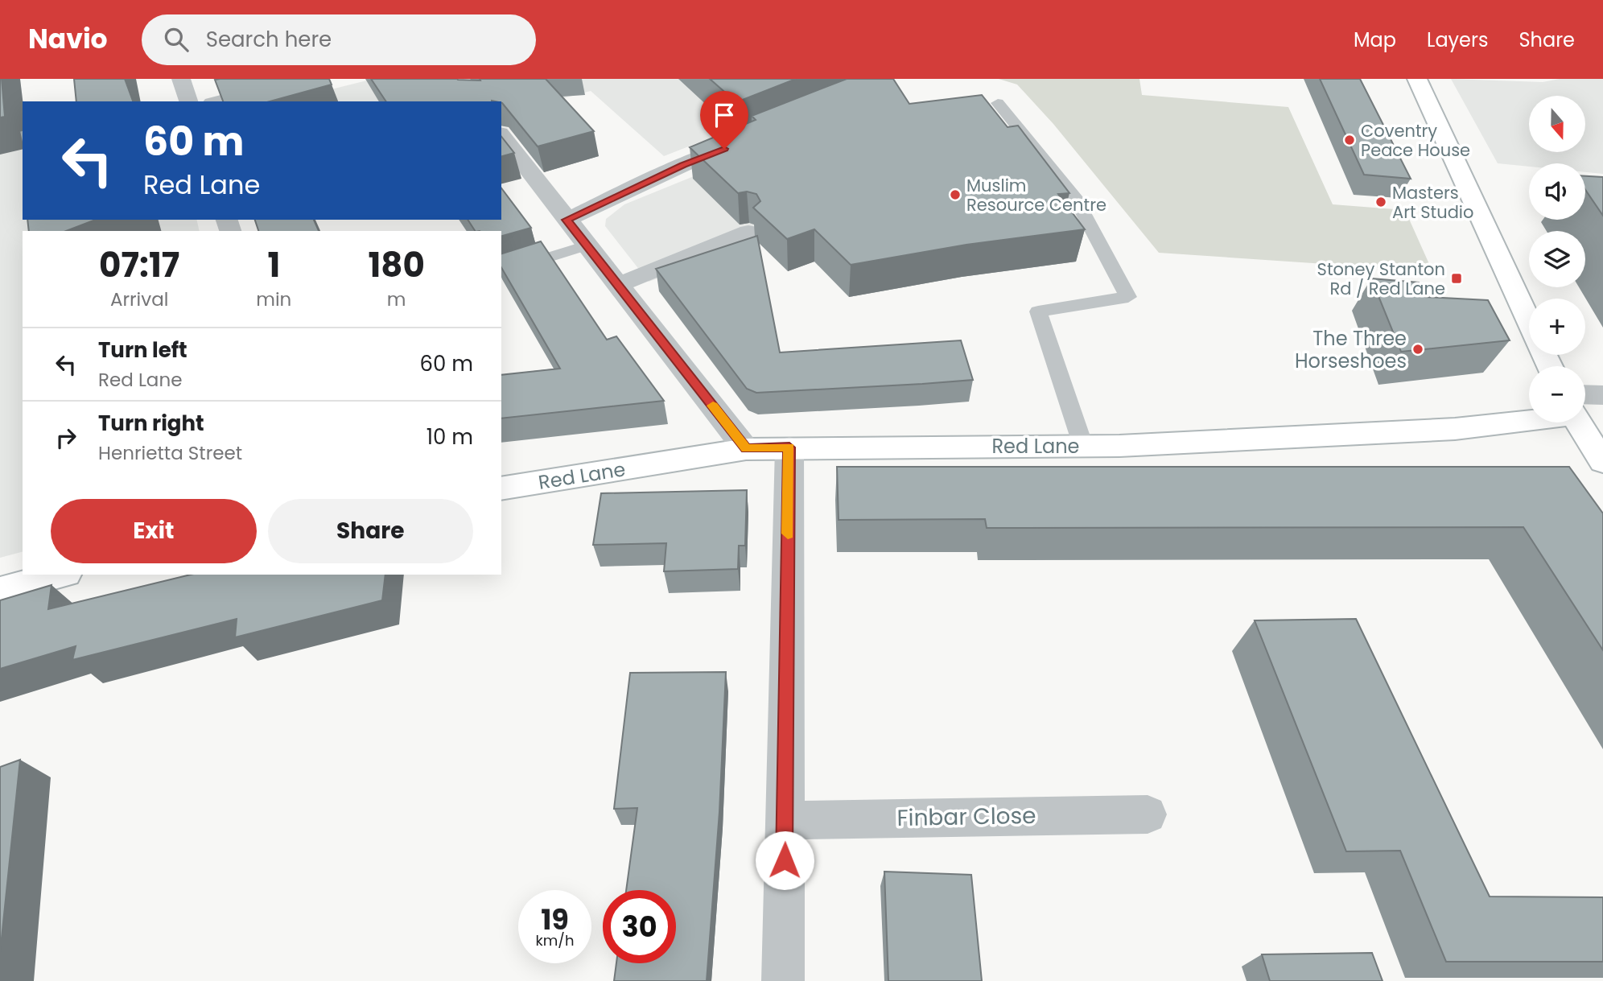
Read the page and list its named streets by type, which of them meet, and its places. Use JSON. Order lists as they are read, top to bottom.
{
  "streets": {
    "street": ["Red Lane", "Finbar Close"]
  },
  "places": {
    "other": [
      "Coventry Peace House",
      "Muslim Resource Centre",
      "Masters Art Studio",
      "The Three Horseshoes"
    ],
    "transit": ["Stoney Stanton Rd / Red Lane"]
  },
  "north": "bottom",
  "page": {
    "header": "Navio",
    "search": "Search here",
    "nav": ["Map", "Layers", "Share"],
    "map_buttons": ["+", "−"],
    "turn": ["60 m", "Red Lane"],
    "eta": [
      "07:17",
      "Arrival",
      "1",
      "min",
      "180",
      "m"
    ],
    "list": [
      {
        "name": "Turn left",
        "note": "Red Lane",
        "value": "60 m"
      },
      {
        "name": "Turn right",
        "note": "Henrietta Street",
        "value": "10 m"
      }
    ],
    "buttons": ["Exit", "Share"],
    "speed": "19 km/h",
    "limit": "30"
  }
}
